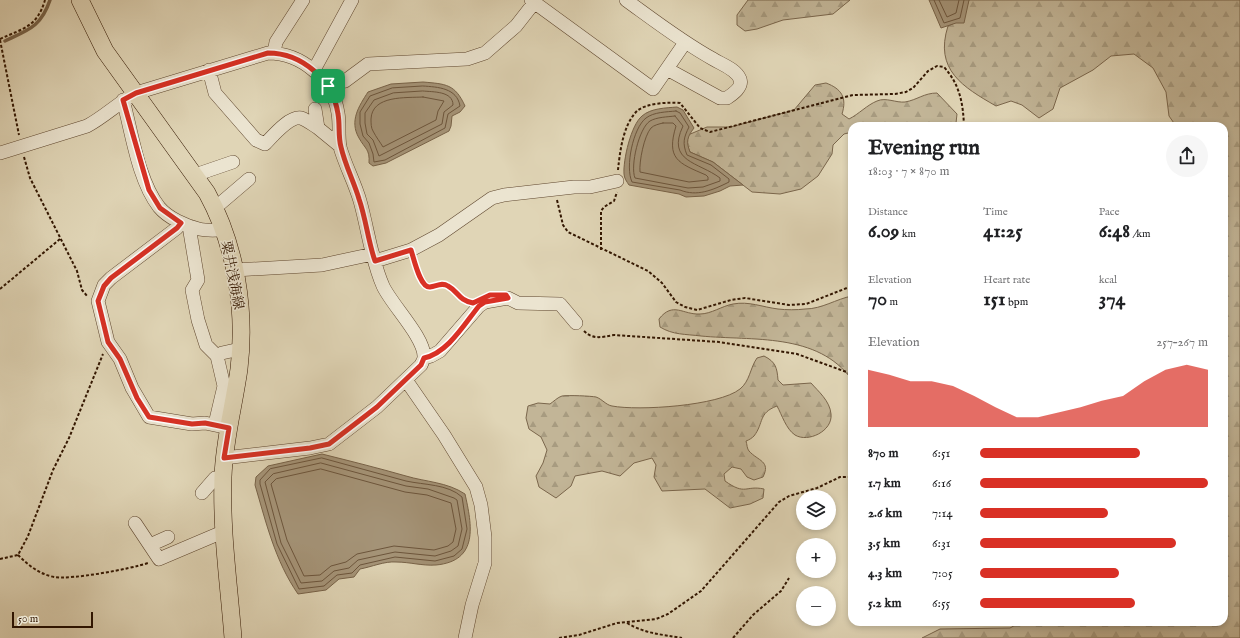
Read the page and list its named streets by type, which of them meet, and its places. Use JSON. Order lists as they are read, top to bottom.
{
  "streets": {
    "main road": ["粟井浅海線"]
  },
  "scale_bar": "50 m",
  "page": {
    "heading": ["Evening run", "18:03 · 7 × 870 m"],
    "stats": [
      ["Distance", "6.09 km"],
      ["Time", "41:25"],
      ["Pace", "6:48 /km"],
      ["Elevation", "70 m"],
      ["Heart rate", "151 bpm"],
      ["kcal", "374"]
    ],
    "chart": ["Elevation", "257–267 m"],
    "list": [
      {
        "name": "870 m",
        "note": "6:51"
      },
      {
        "name": "1.7 km",
        "note": "6:16"
      },
      {
        "name": "2.6 km",
        "note": "7:14"
      },
      {
        "name": "3.5 km",
        "note": "6:31"
      },
      {
        "name": "4.3 km",
        "note": "7:05"
      },
      {
        "name": "5.2 km",
        "note": "6:55"
      }
    ],
    "map_buttons": ["+", "−"],
    "scale": "50 m"
  }
}
